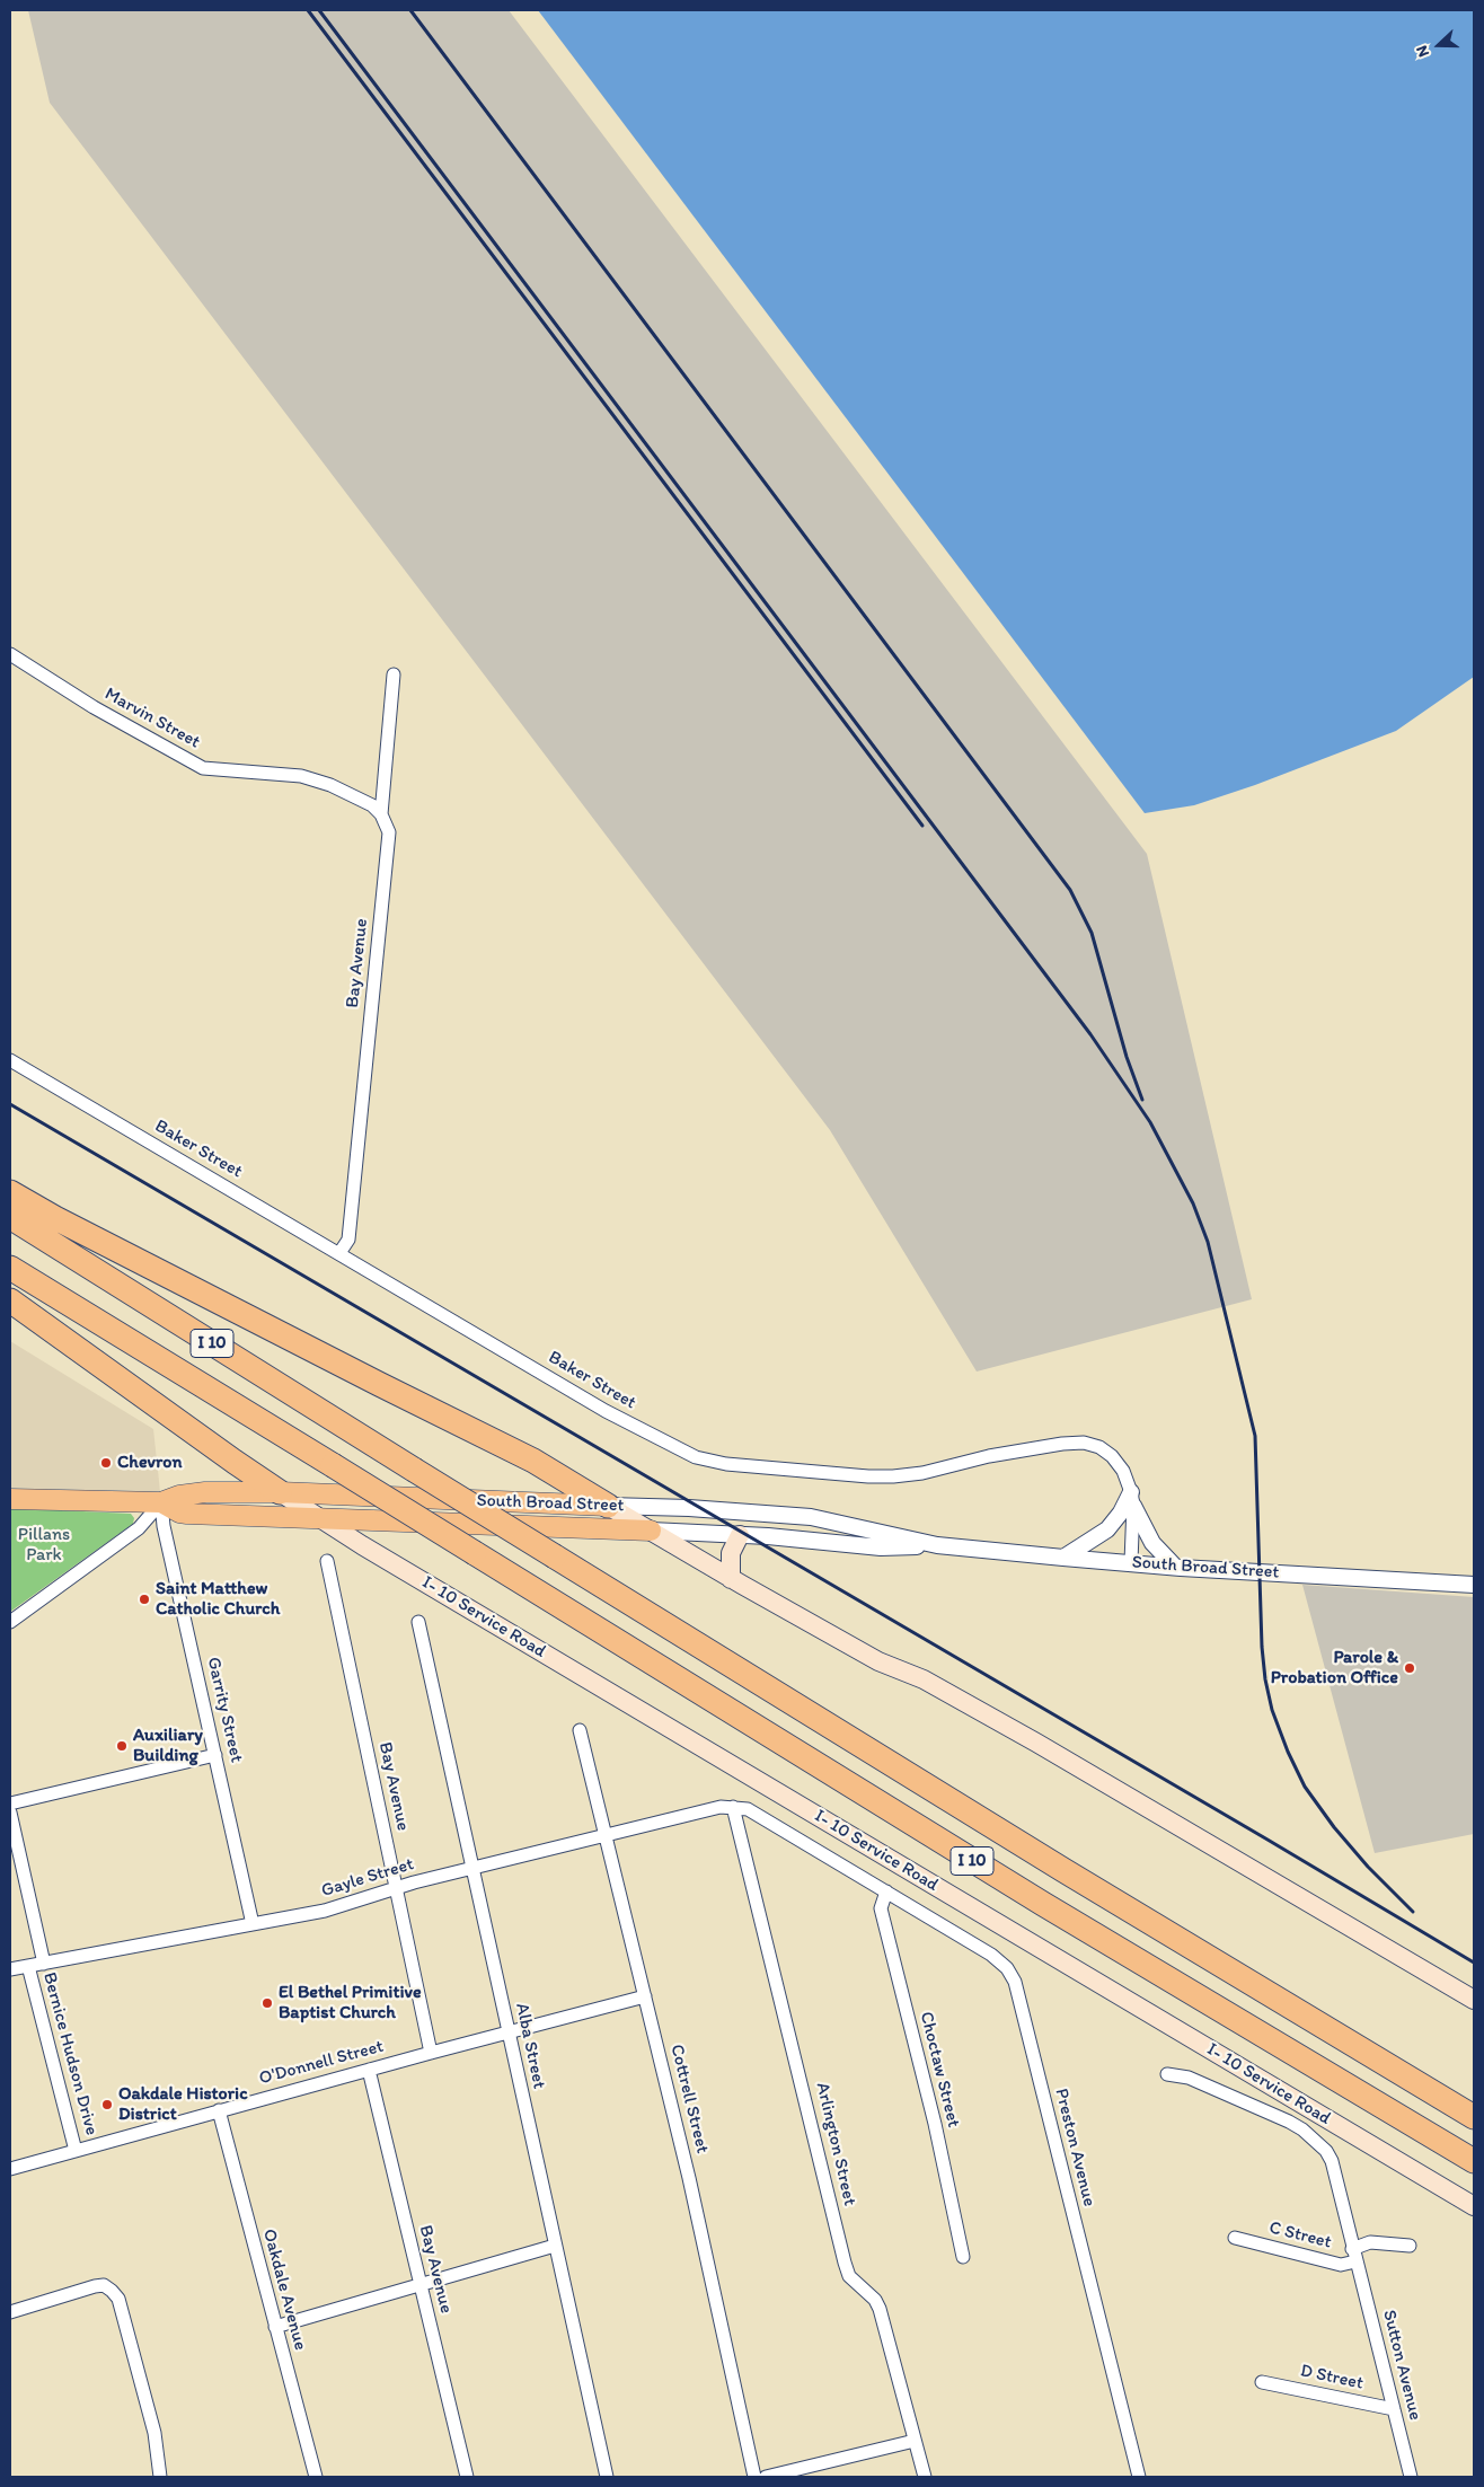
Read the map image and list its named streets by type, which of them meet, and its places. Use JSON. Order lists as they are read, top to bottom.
{
  "streets": {
    "highway": ["I 10"],
    "main road": ["South Broad Street", "I- 10 Service Road"],
    "street": [
      "Marvin Street",
      "Bay Avenue",
      "Baker Street",
      "Garrity Street",
      "Gayle Street",
      "Alba Street",
      "Bernice Hudson Drive",
      "O'Donnell Street",
      "Choctaw Street",
      "Cottrell Street",
      "Arlington Street",
      "Preston Avenue",
      "C Street",
      "Oakdale Avenue",
      "Sutton Avenue",
      "D Street"
    ]
  },
  "crossings": [
    ["Marvin Street", "Bay Avenue"],
    ["Bay Avenue", "Baker Street"],
    ["Bay Avenue", "Gayle Street"],
    ["Bay Avenue", "O'Donnell Street"],
    ["Baker Street", "South Broad Street"],
    ["South Broad Street", "I- 10 Service Road"],
    ["South Broad Street", "Garrity Street"],
    ["Garrity Street", "Gayle Street"],
    ["Gayle Street", "Alba Street"],
    ["Gayle Street", "Bernice Hudson Drive"],
    ["Gayle Street", "Cottrell Street"],
    ["Gayle Street", "Arlington Street"],
    ["Gayle Street", "Preston Avenue"],
    ["Alba Street", "O'Donnell Street"],
    ["Bernice Hudson Drive", "O'Donnell Street"],
    ["O'Donnell Street", "Cottrell Street"],
    ["O'Donnell Street", "Oakdale Avenue"],
    ["Choctaw Street", "Preston Avenue"],
    ["Arlington Street", "Preston Avenue"],
    ["C Street", "Sutton Avenue"],
    ["Sutton Avenue", "D Street"]
  ],
  "parks": ["Pillans Park"],
  "places": [
    "Chevron",
    "Saint Matthew Catholic Church",
    "Parole & Probation Office",
    "Auxiliary Building",
    "El Bethel Primitive Baptist Church",
    "Oakdale Historic District"
  ],
  "north": "left"
}
